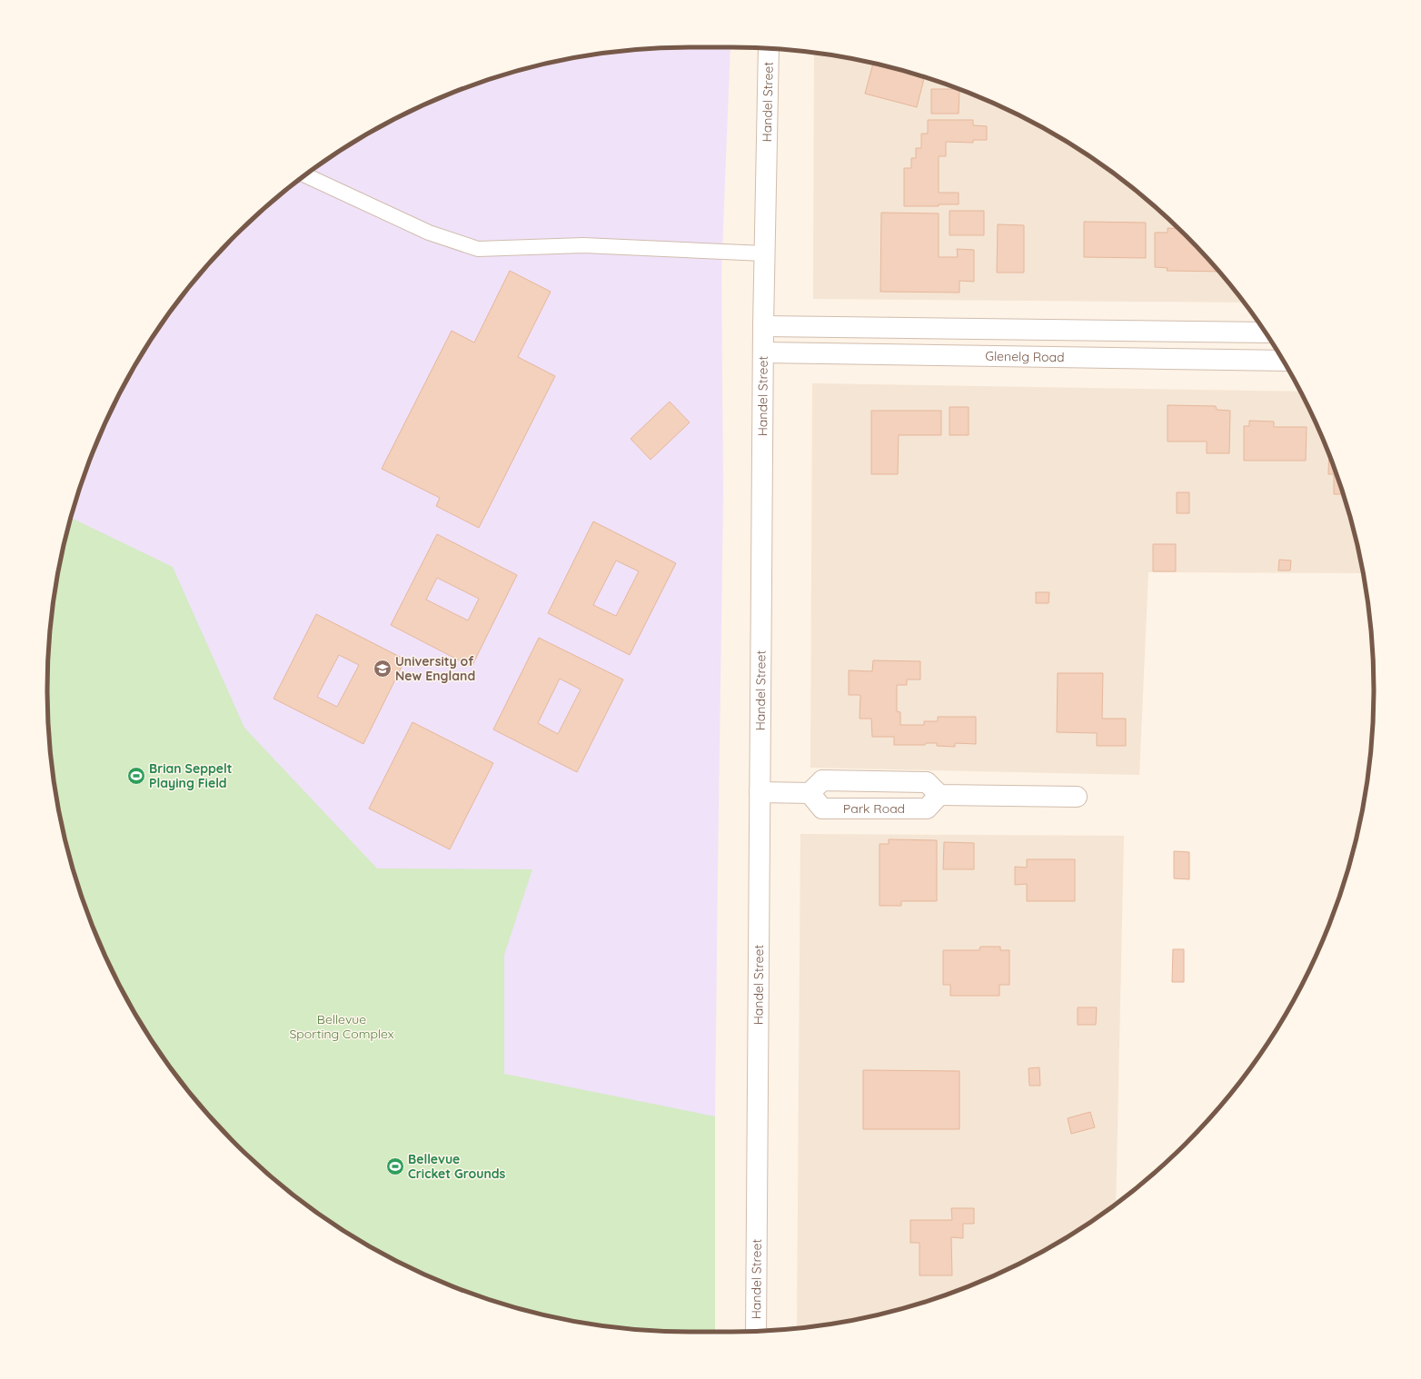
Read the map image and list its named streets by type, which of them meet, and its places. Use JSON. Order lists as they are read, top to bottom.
{
  "streets": {
    "street": ["Handel Street", "Glenelg Road", "Park Road"]
  },
  "crossings": [
    ["Handel Street", "Glenelg Road"]
  ],
  "parks": ["Bellevue Sporting Complex"],
  "places": {
    "school or university": ["University of New England"],
    "sports": ["Brian Seppelt Playing Field", "Bellevue Cricket Grounds"]
  }
}
